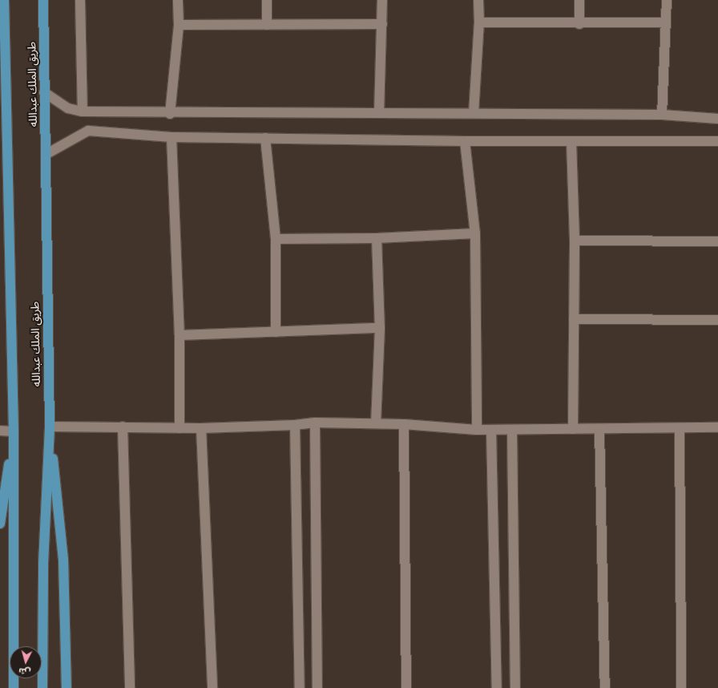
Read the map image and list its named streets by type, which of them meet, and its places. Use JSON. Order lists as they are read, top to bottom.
{
  "streets": {
    "main road": ["طريق الملك عبدالله"]
  },
  "north": "bottom"
}
